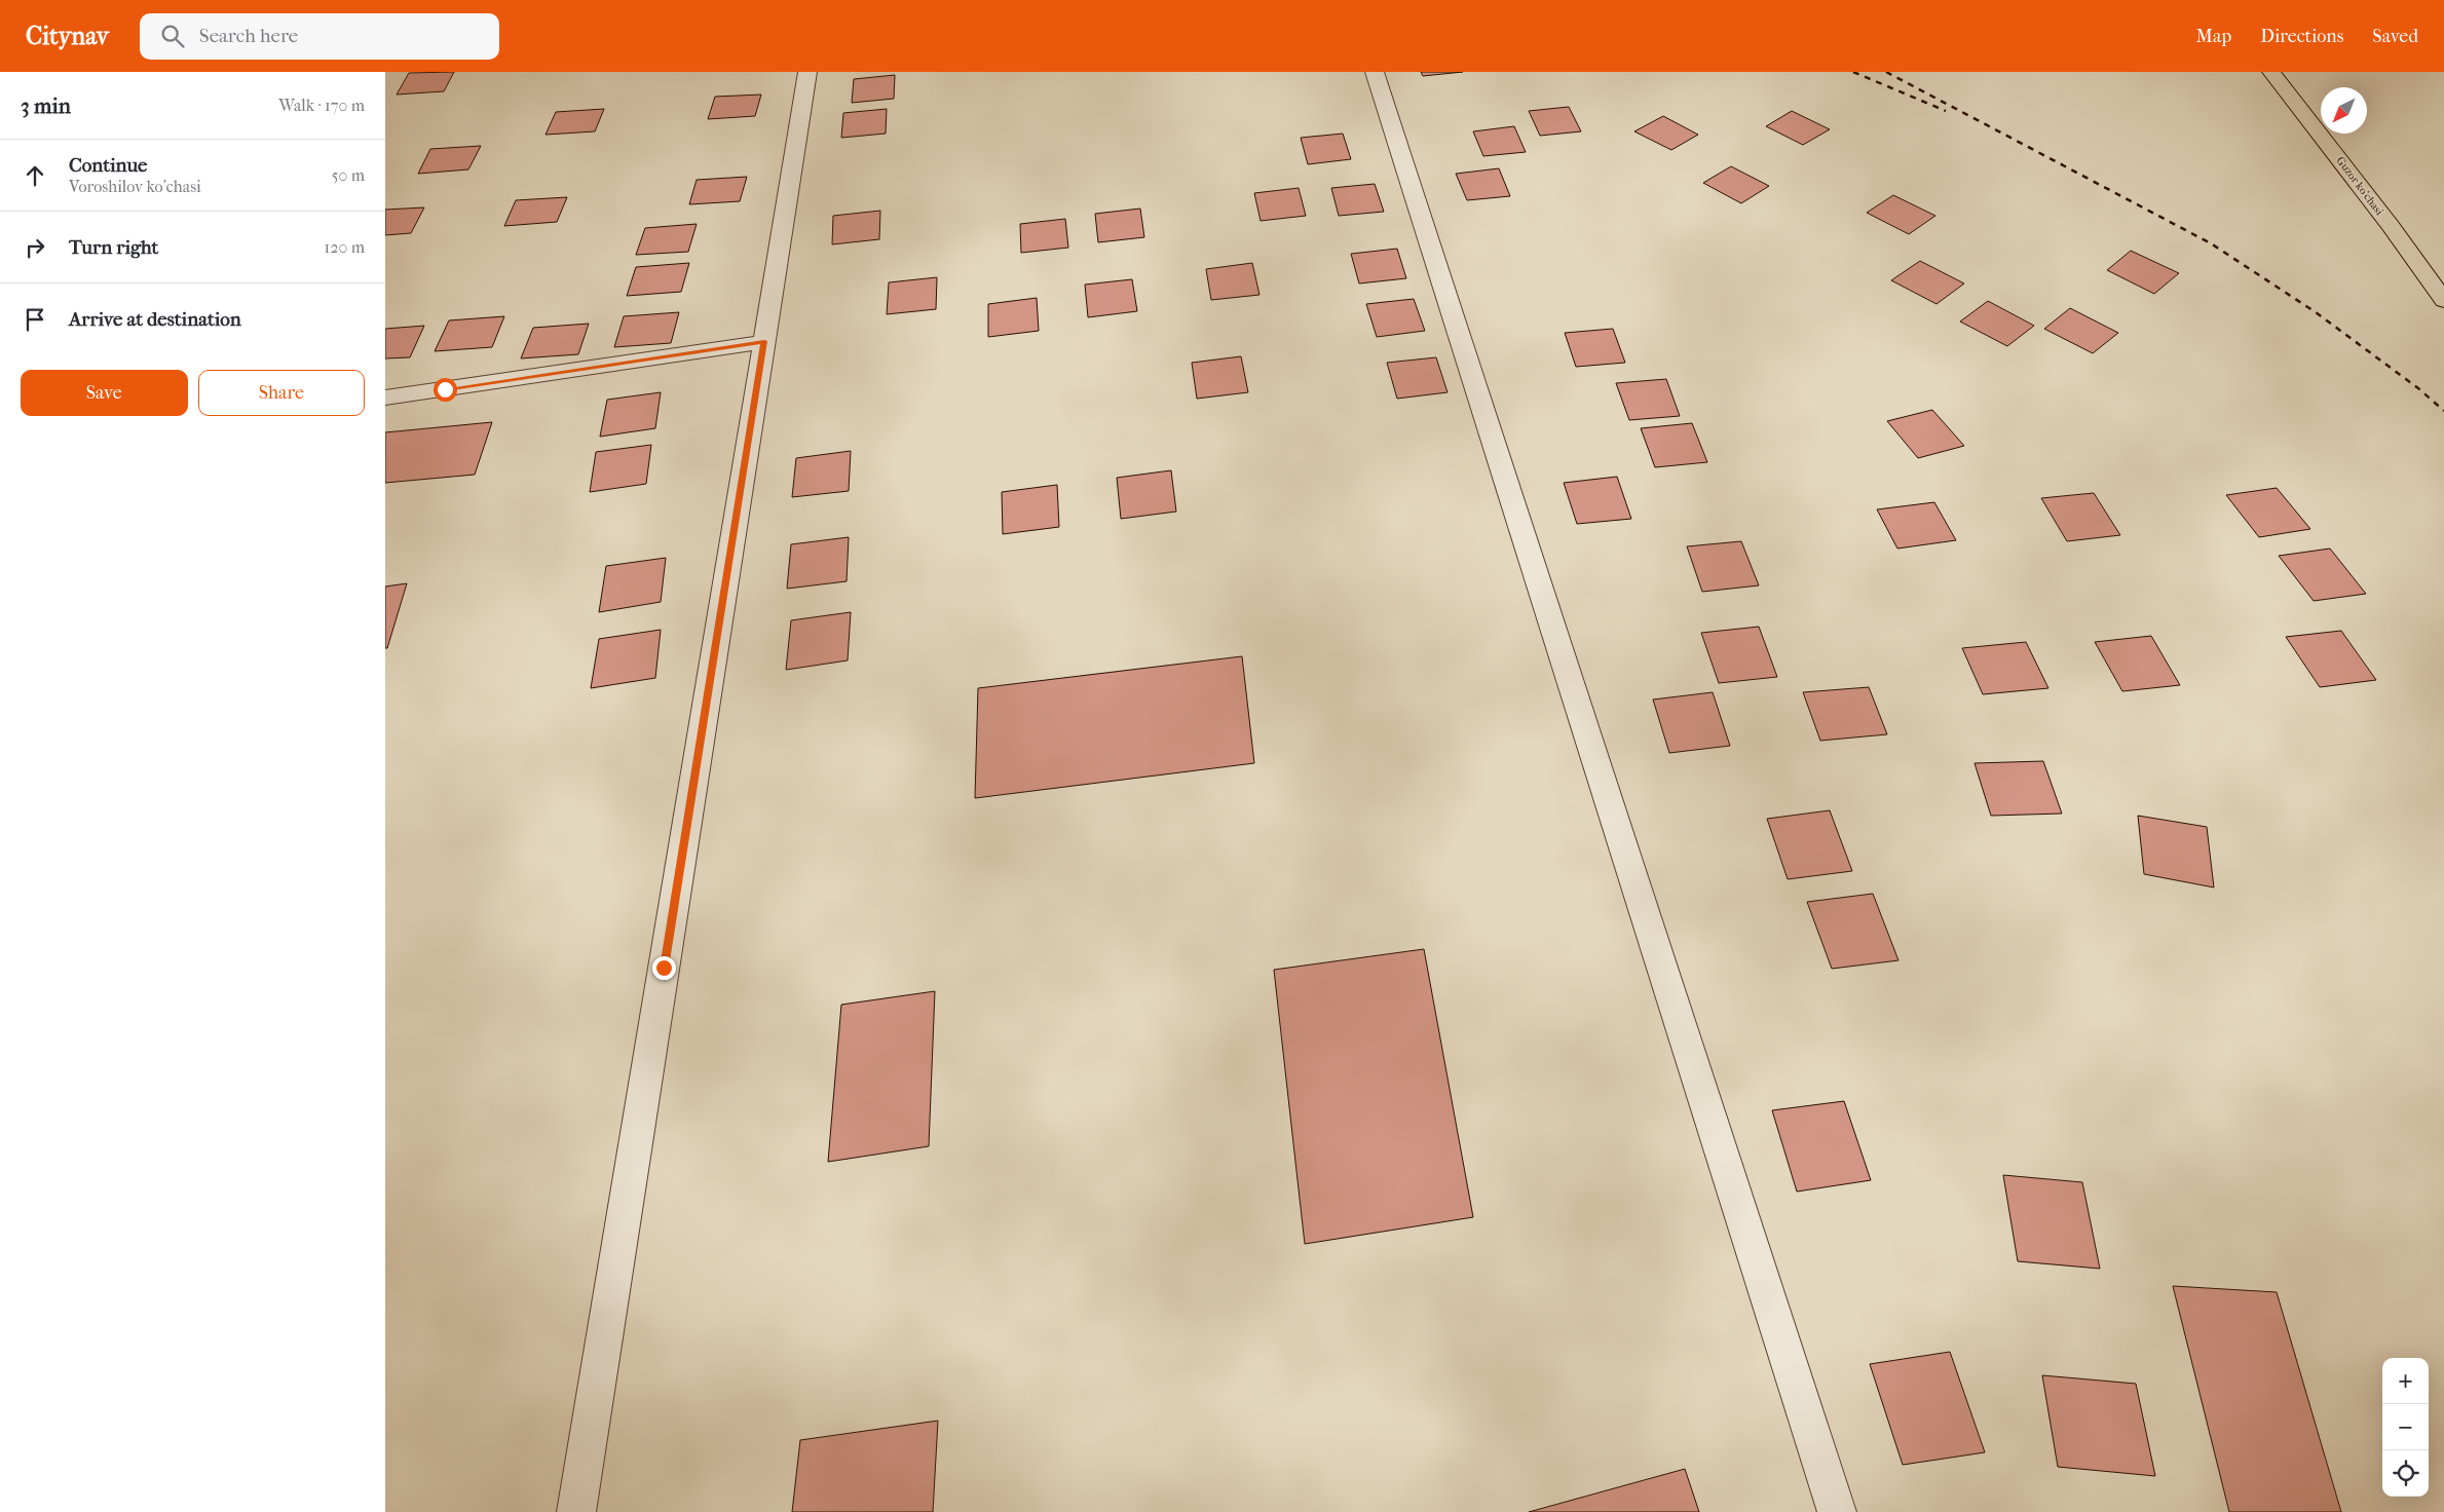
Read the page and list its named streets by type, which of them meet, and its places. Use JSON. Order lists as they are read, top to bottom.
{
  "streets": {
    "main road": ["Guzor ko'chasi"]
  },
  "north": "bottom left",
  "page": {
    "header": "Citynav",
    "search": "Search here",
    "nav": ["Map", "Directions", "Saved"],
    "heading": ["3 min", "Walk · 170 m"],
    "list": [
      ["Continue", "Voroshilov ko'chasi", "50 m"],
      ["Turn right", "120 m"],
      "Arrive at destination"
    ],
    "buttons": ["Save", "Share"],
    "map_buttons": ["+", "−"]
  }
}
